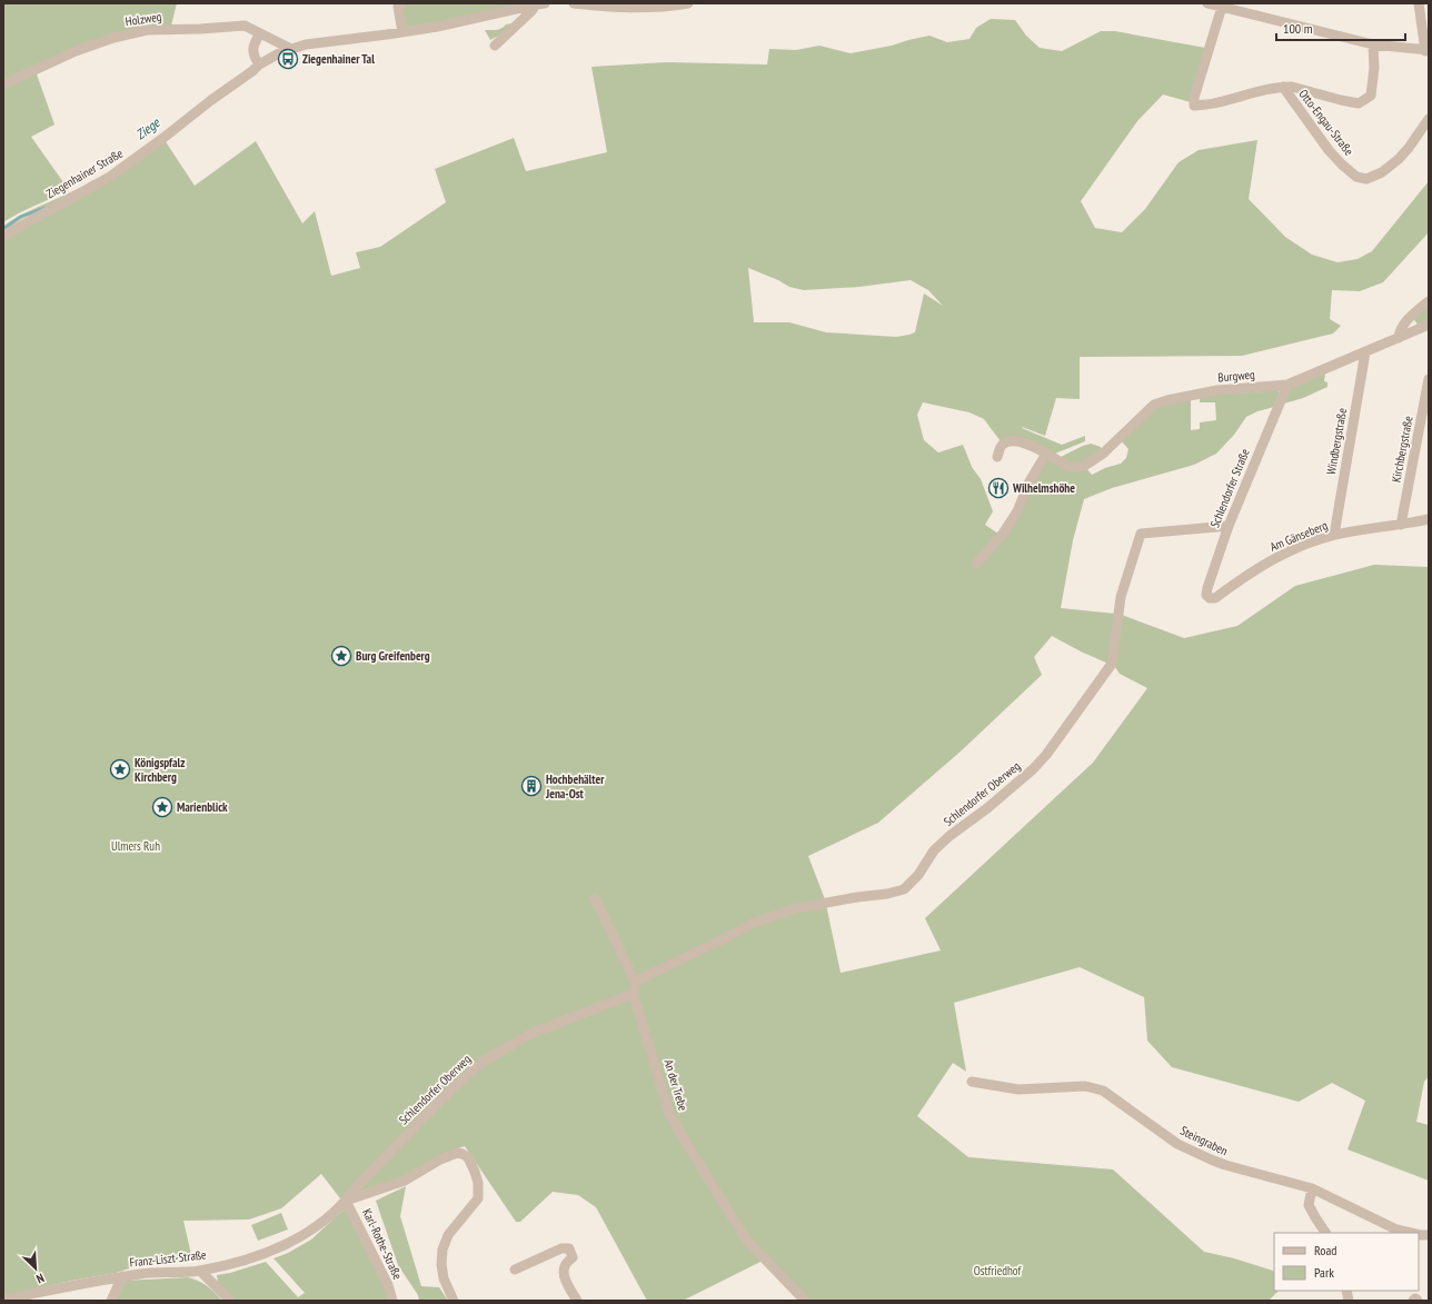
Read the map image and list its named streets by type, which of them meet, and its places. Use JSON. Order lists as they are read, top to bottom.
{
  "streets": {
    "street": [
      "Holzweg",
      "Otto-Engau-Straße",
      "Ziegenhainer Straße",
      "Burgweg",
      "Windbergstraße",
      "Kirchbergstraße",
      "Schlendorfer Straße",
      "Am Gänseberg",
      "Schlendorfer Oberweg",
      "An der Trebe",
      "Steingraben",
      "Karl-Rothe-Straße",
      "Franz-Liszt-Straße"
    ]
  },
  "crossings": [
    ["Holzweg", "Ziegenhainer Straße"],
    ["Burgweg", "Windbergstraße"],
    ["Burgweg", "Schlendorfer Straße"],
    ["Windbergstraße", "Am Gänseberg"],
    ["Kirchbergstraße", "Am Gänseberg"],
    ["Schlendorfer Straße", "Am Gänseberg"],
    ["Schlendorfer Straße", "Schlendorfer Oberweg"],
    ["Schlendorfer Oberweg", "An der Trebe"],
    ["Schlendorfer Oberweg", "Karl-Rothe-Straße"],
    ["Schlendorfer Oberweg", "Franz-Liszt-Straße"],
    ["Karl-Rothe-Straße", "Franz-Liszt-Straße"]
  ],
  "water": ["Ziege"],
  "parks": ["Ulmers Ruh", "Ostfriedhof"],
  "places": {
    "bus stop": ["Ziegenhainer Tal"],
    "restaurant": ["Wilhelmshöhe"],
    "place": ["Burg Greifenberg", "Königspfalz Kirchberg", "Marienblick"],
    "building": ["Hochbehälter Jena-Ost"]
  },
  "legend": ["Road", "Park"],
  "scale_bar": "100 m",
  "north": "bottom right"
}
